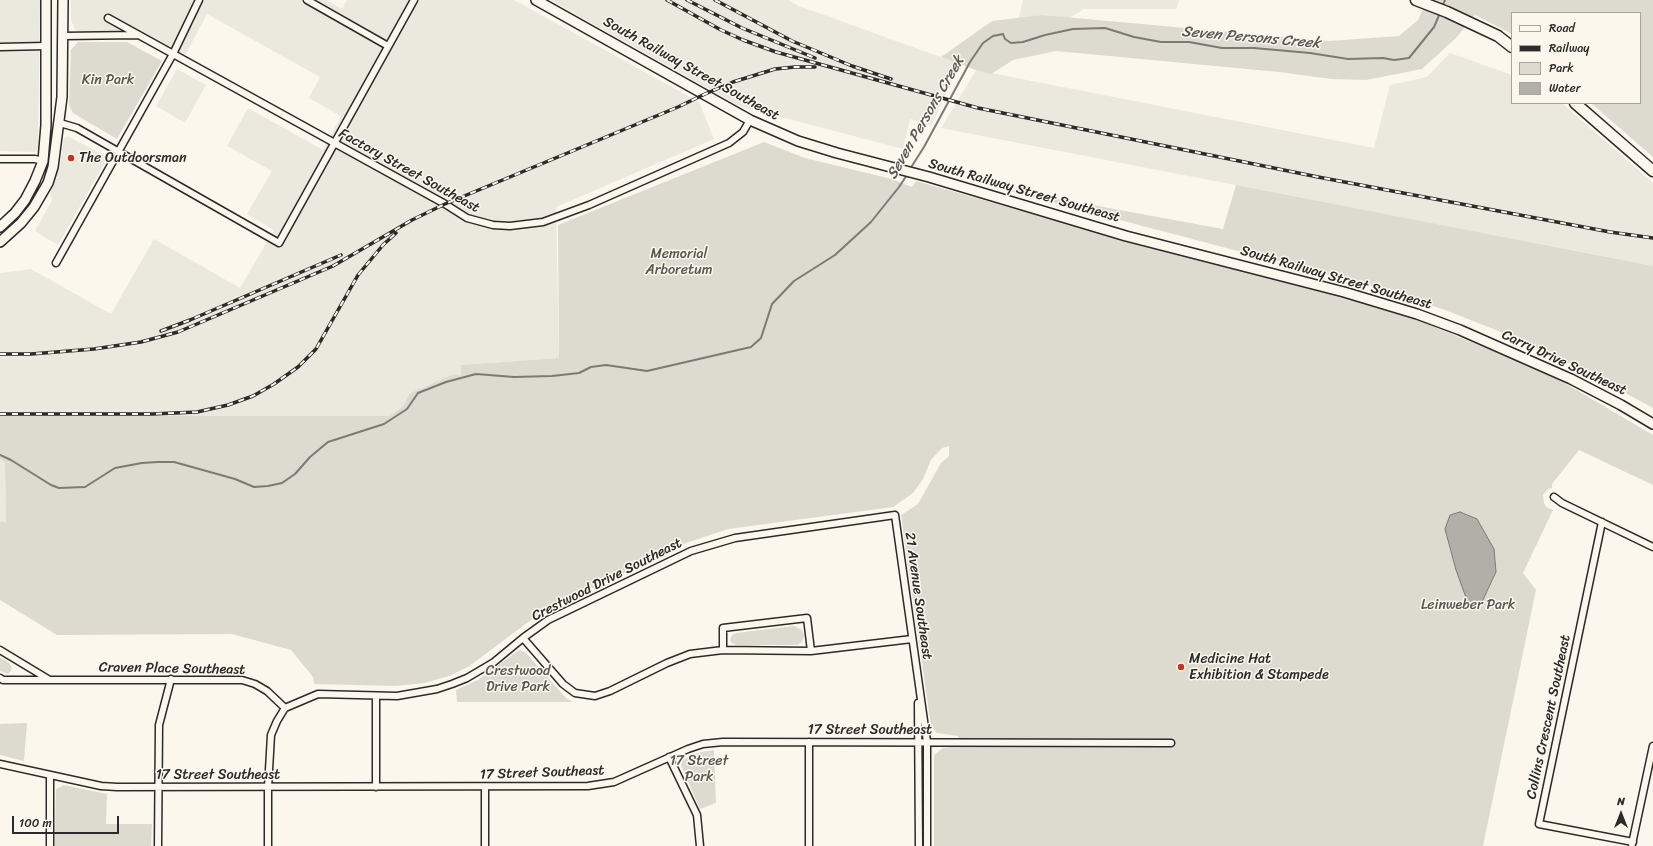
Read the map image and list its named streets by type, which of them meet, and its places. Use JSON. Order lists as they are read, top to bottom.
{
  "streets": {
    "street": [
      "South Railway Street Southeast",
      "Factory Street Southeast",
      "Carry Drive Southeast",
      "Crestwood Drive Southeast",
      "21 Avenue Southeast",
      "Craven Place Southeast",
      "Collins Crescent Southeast",
      "17 Street Southeast"
    ]
  },
  "crossings": [
    ["South Railway Street Southeast", "Factory Street Southeast"],
    ["South Railway Street Southeast", "Carry Drive Southeast"],
    ["Crestwood Drive Southeast", "21 Avenue Southeast"],
    ["Crestwood Drive Southeast", "Craven Place Southeast"],
    ["21 Avenue Southeast", "17 Street Southeast"]
  ],
  "water": ["Seven Persons Creek"],
  "parks": [
    "Kin Park",
    "Memorial Arboretum",
    "Leinweber Park",
    "Crestwood Drive Park",
    "17 Street Park"
  ],
  "places": ["The Outdoorsman", "Medicine Hat Exhibition & Stampede"],
  "legend": [
    "Road",
    "Railway",
    "Park",
    "Water"
  ],
  "scale_bar": "100 m",
  "north": "top"
}
